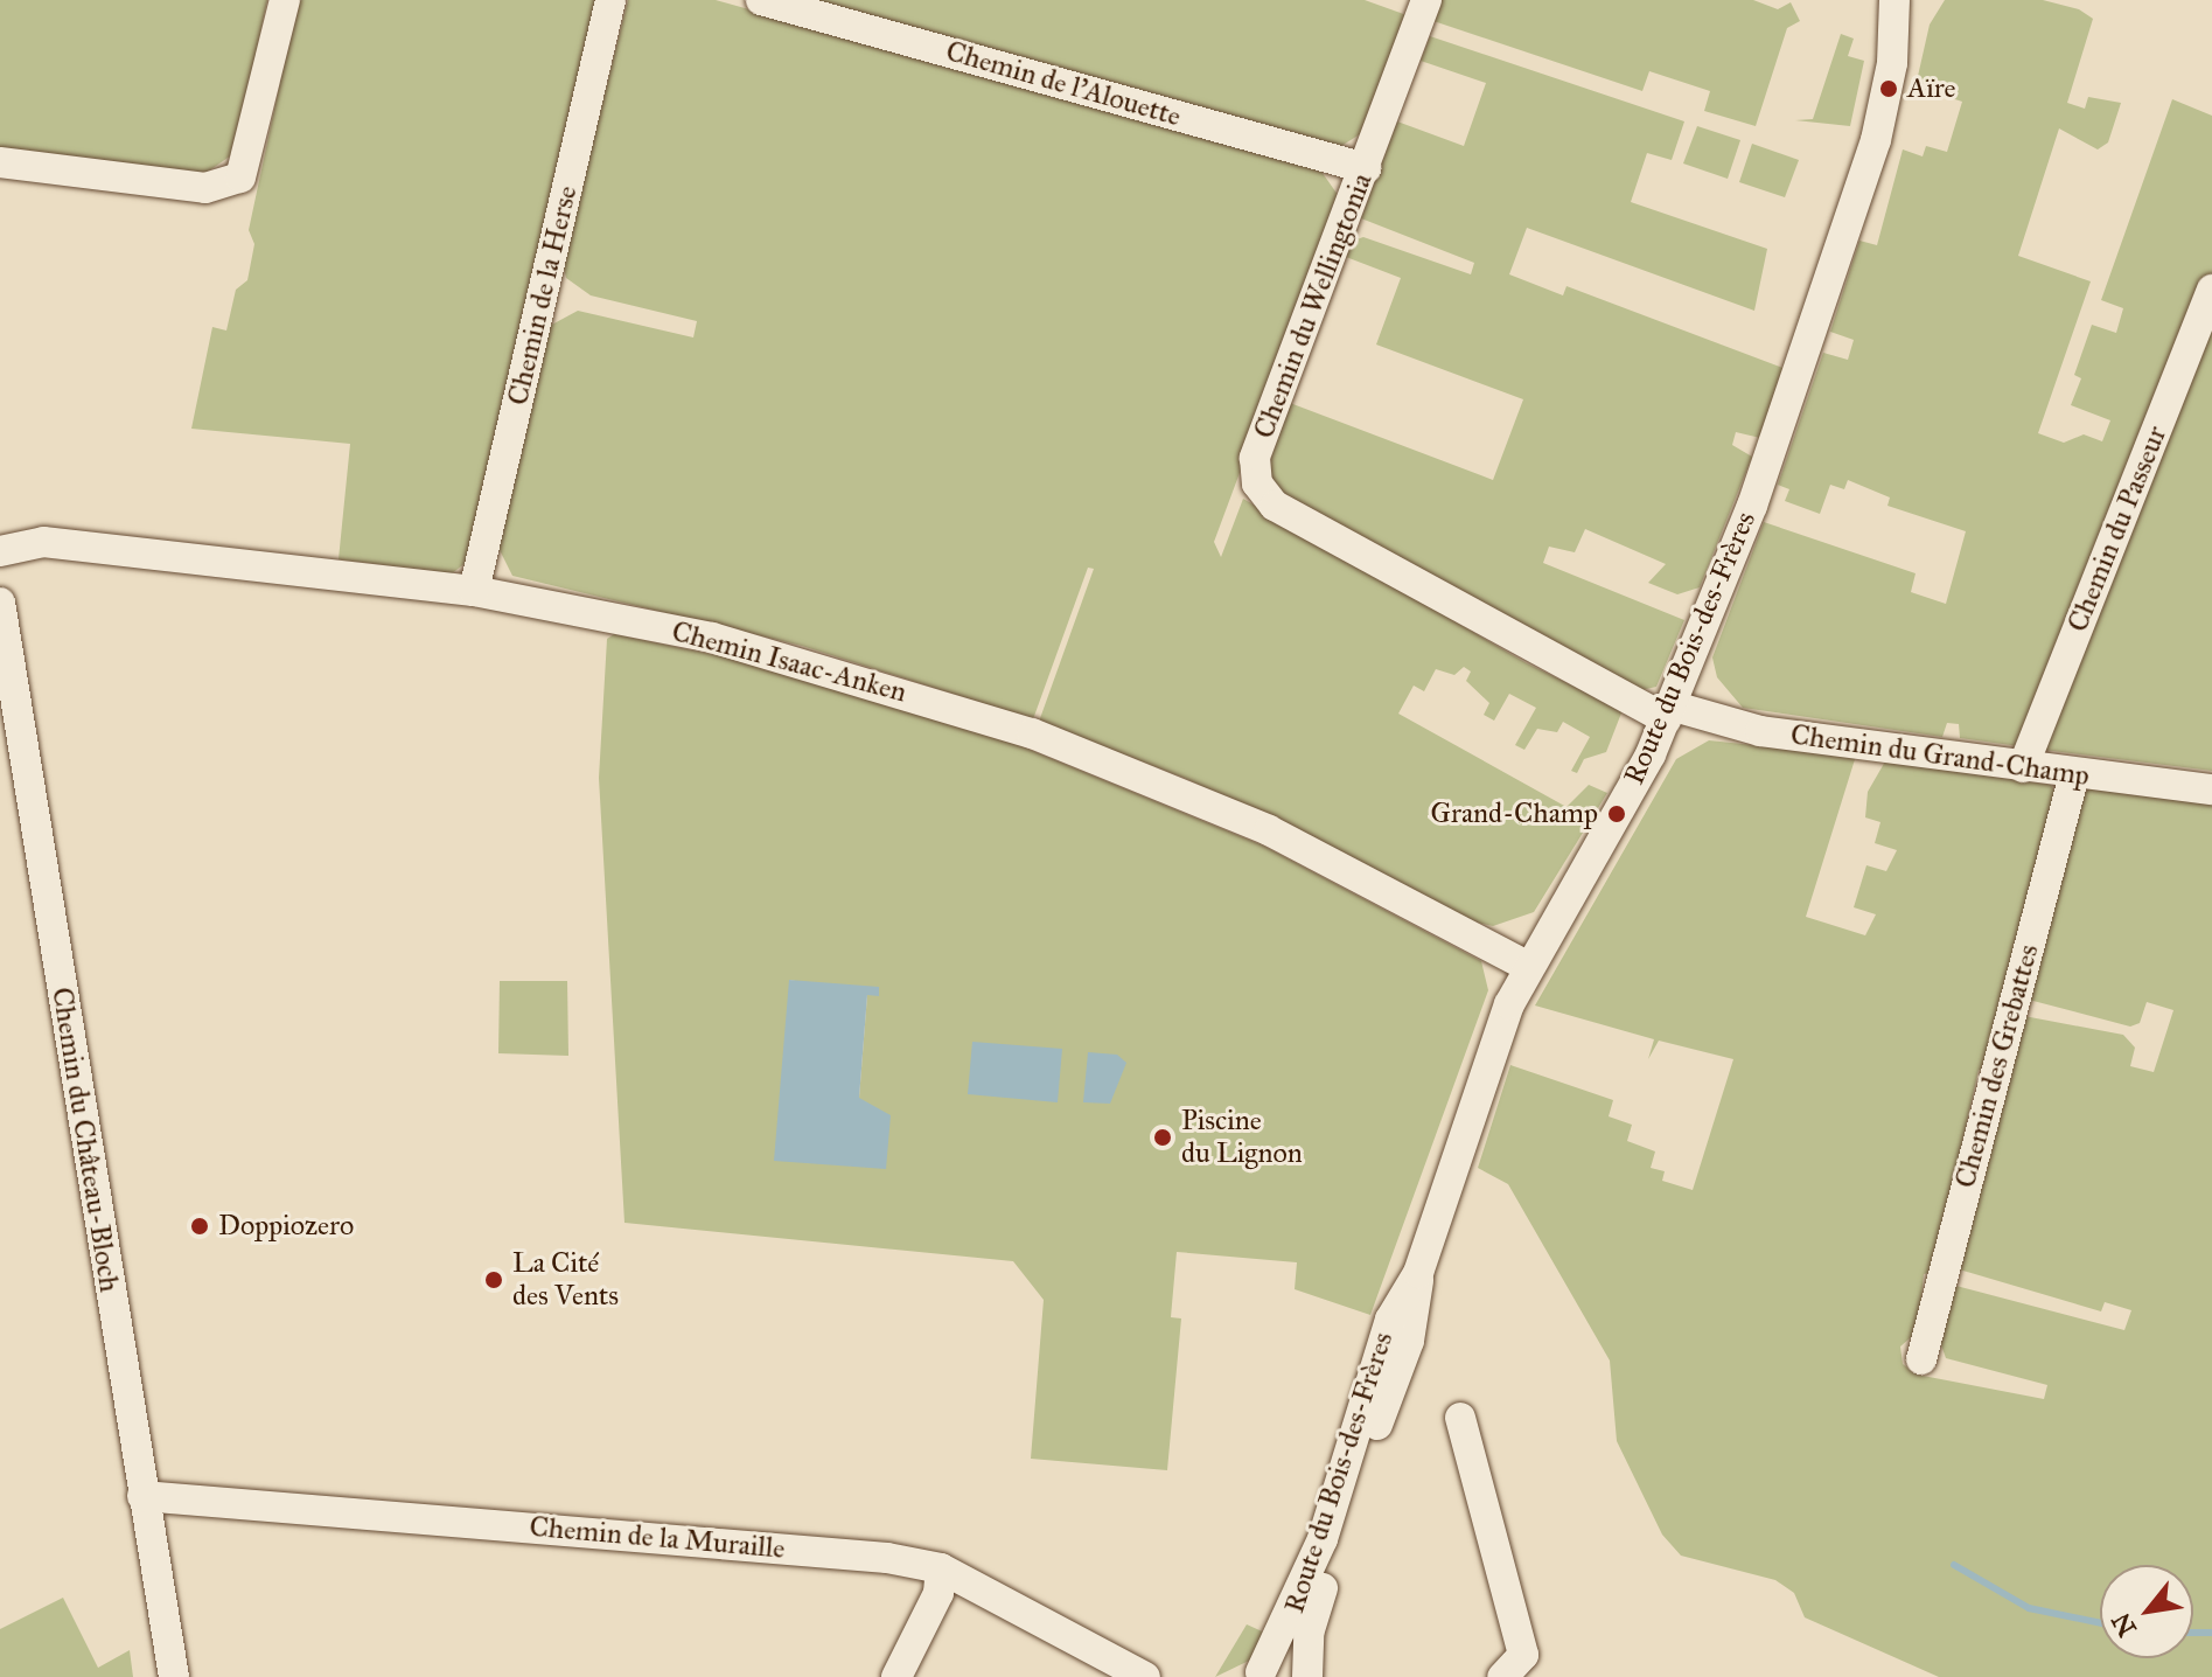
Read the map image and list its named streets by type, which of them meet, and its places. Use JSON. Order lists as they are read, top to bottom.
{
  "streets": {
    "street": [
      "Chemin de l'Alouette",
      "Chemin de la Herse",
      "Chemin du Wellingtonia",
      "Chemin du Passeur",
      "Route du Bois-des-Frères",
      "Chemin Isaac-Anken",
      "Chemin du Grand-Champ",
      "Chemin des Grebattes",
      "Chemin du Château-Bloch",
      "Chemin de la Muraille"
    ]
  },
  "crossings": [
    ["Chemin de l'Alouette", "Chemin du Wellingtonia"],
    ["Chemin de la Herse", "Chemin Isaac-Anken"],
    ["Chemin du Wellingtonia", "Route du Bois-des-Frères"],
    ["Chemin du Wellingtonia", "Chemin du Grand-Champ"],
    ["Chemin du Passeur", "Chemin du Grand-Champ"],
    ["Route du Bois-des-Frères", "Chemin Isaac-Anken"],
    ["Route du Bois-des-Frères", "Chemin du Grand-Champ"],
    ["Chemin du Grand-Champ", "Chemin des Grebattes"],
    ["Chemin du Château-Bloch", "Chemin de la Muraille"]
  ],
  "places": [
    "Aïre",
    "Grand-Champ",
    "Piscine du Lignon",
    "Doppiozero",
    "La Cité des Vents"
  ],
  "north": "bottom left"
}
